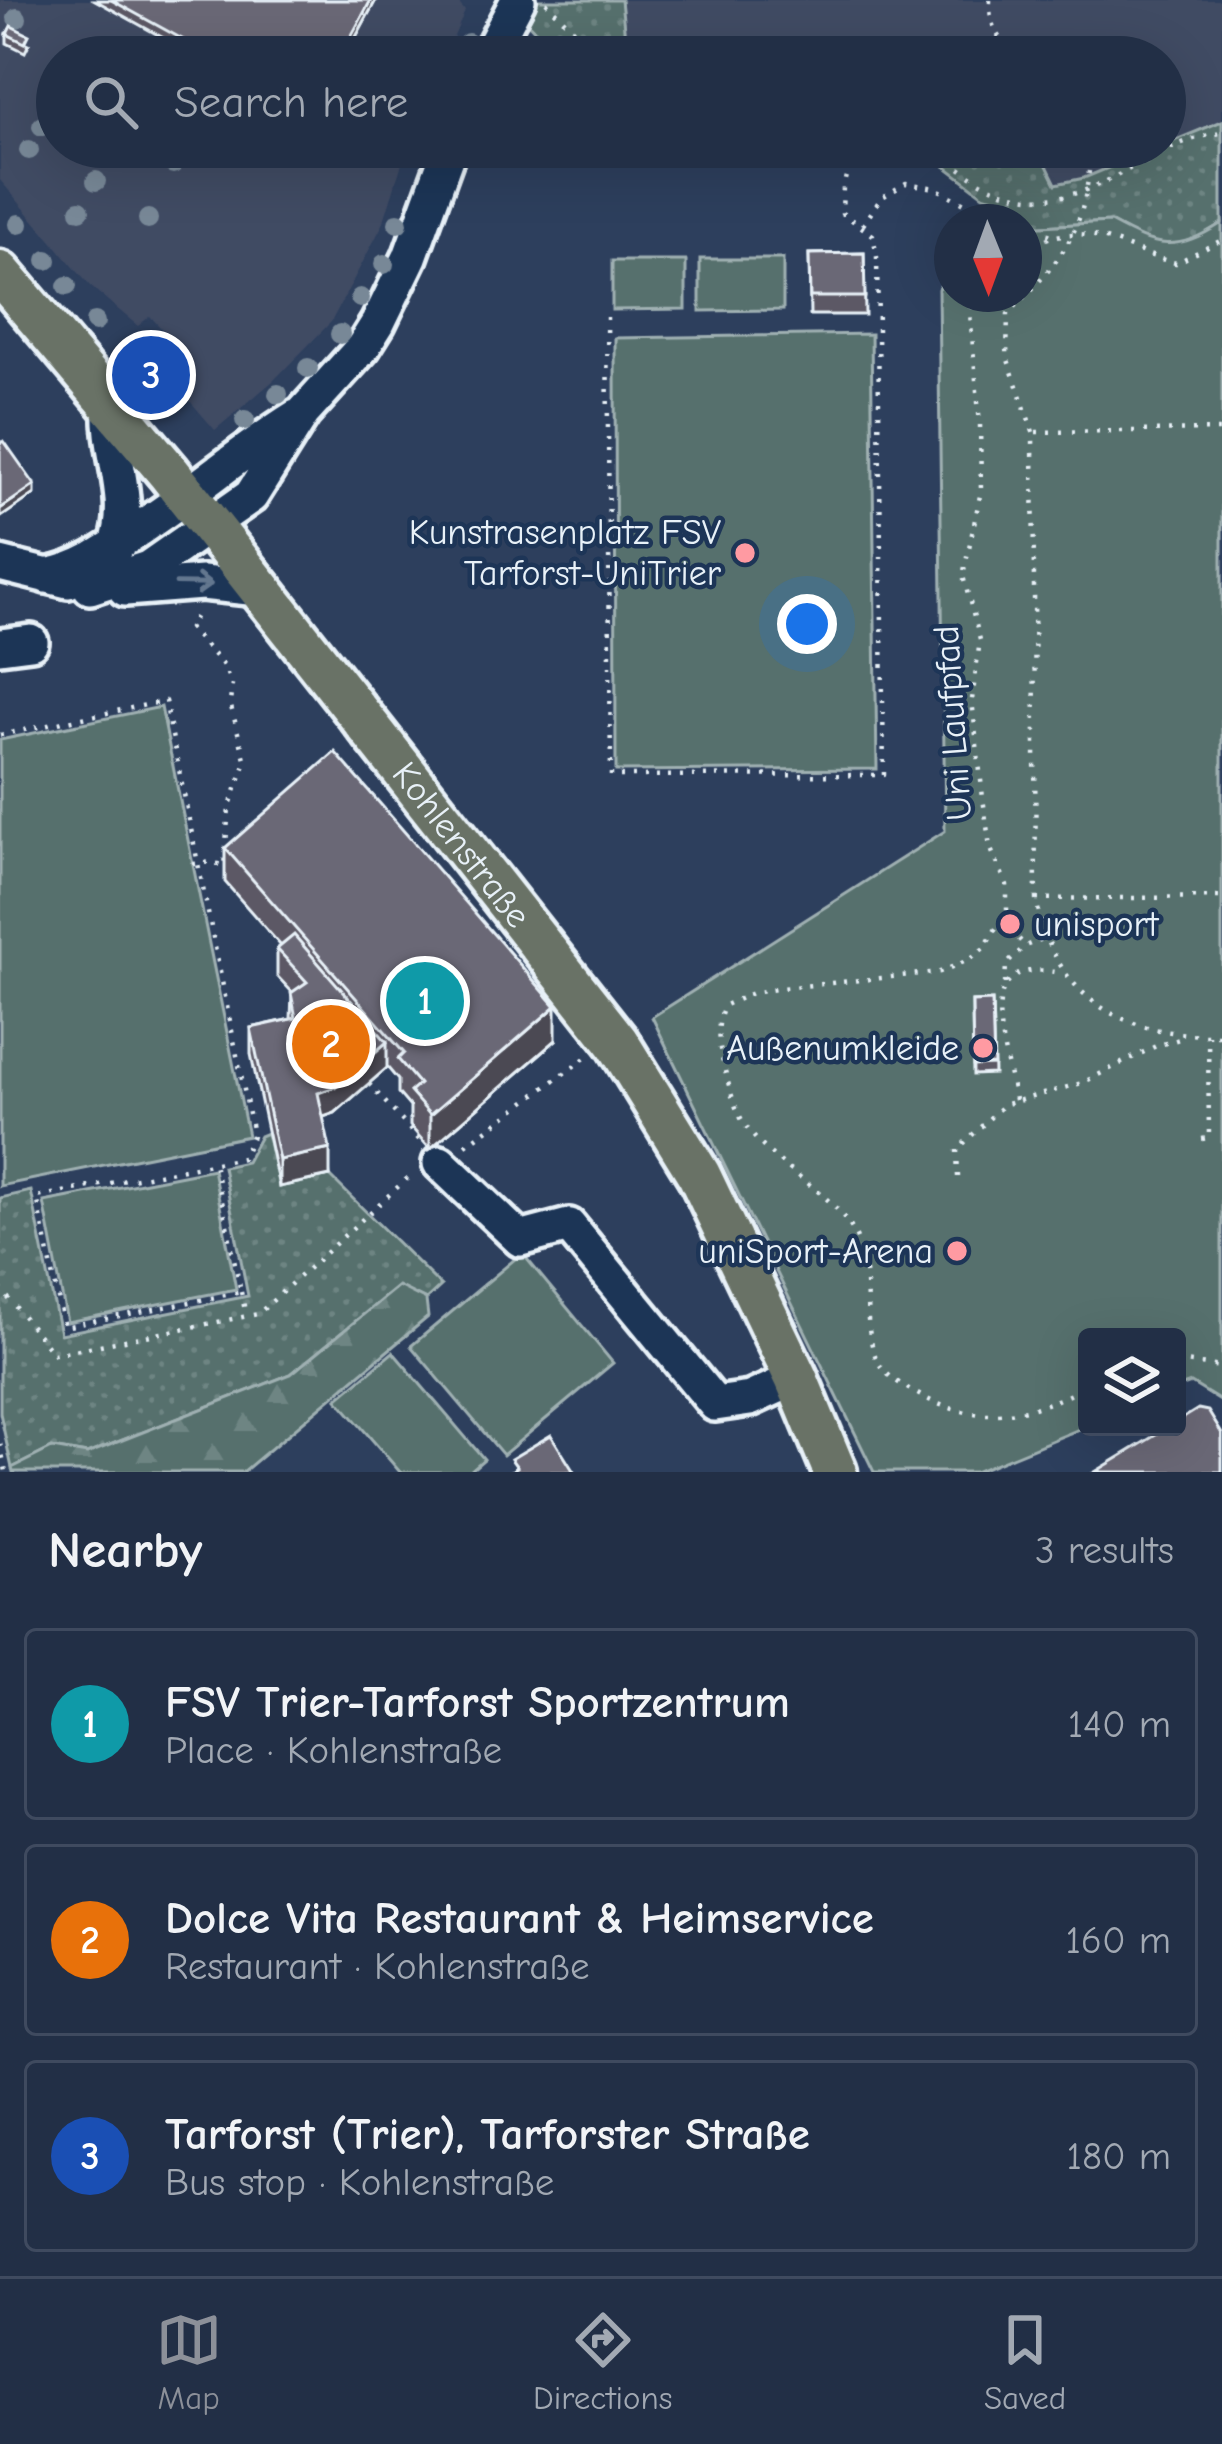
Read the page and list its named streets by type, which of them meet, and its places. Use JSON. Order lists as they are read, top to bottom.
{
  "streets": {
    "main road": ["Kohlenstraße"],
    "path": ["Uni Laufpfad"]
  },
  "places": [
    "Kunstrasenplatz FSV Tarforst-UniTrier",
    "unisport",
    "Außenumkleide",
    "uniSport-Arena"
  ],
  "north": "bottom",
  "page": {
    "search": "Search here",
    "pins": ["3", "1", "2"],
    "heading": ["Nearby", "3 results"],
    "list": [
      {
        "mark": "1",
        "name": "FSV Trier-Tarforst Sportzentrum",
        "note": "Place · Kohlenstraße",
        "value": "140 m"
      },
      {
        "mark": "2",
        "name": "Dolce Vita Restaurant & Heimservice",
        "note": "Restaurant · Kohlenstraße",
        "value": "160 m"
      },
      {
        "mark": "3",
        "name": "Tarforst (Trier), Tarforster Straße",
        "note": "Bus stop · Kohlenstraße",
        "value": "180 m"
      }
    ],
    "nav": ["Map", "Directions", "Saved"]
  }
}
